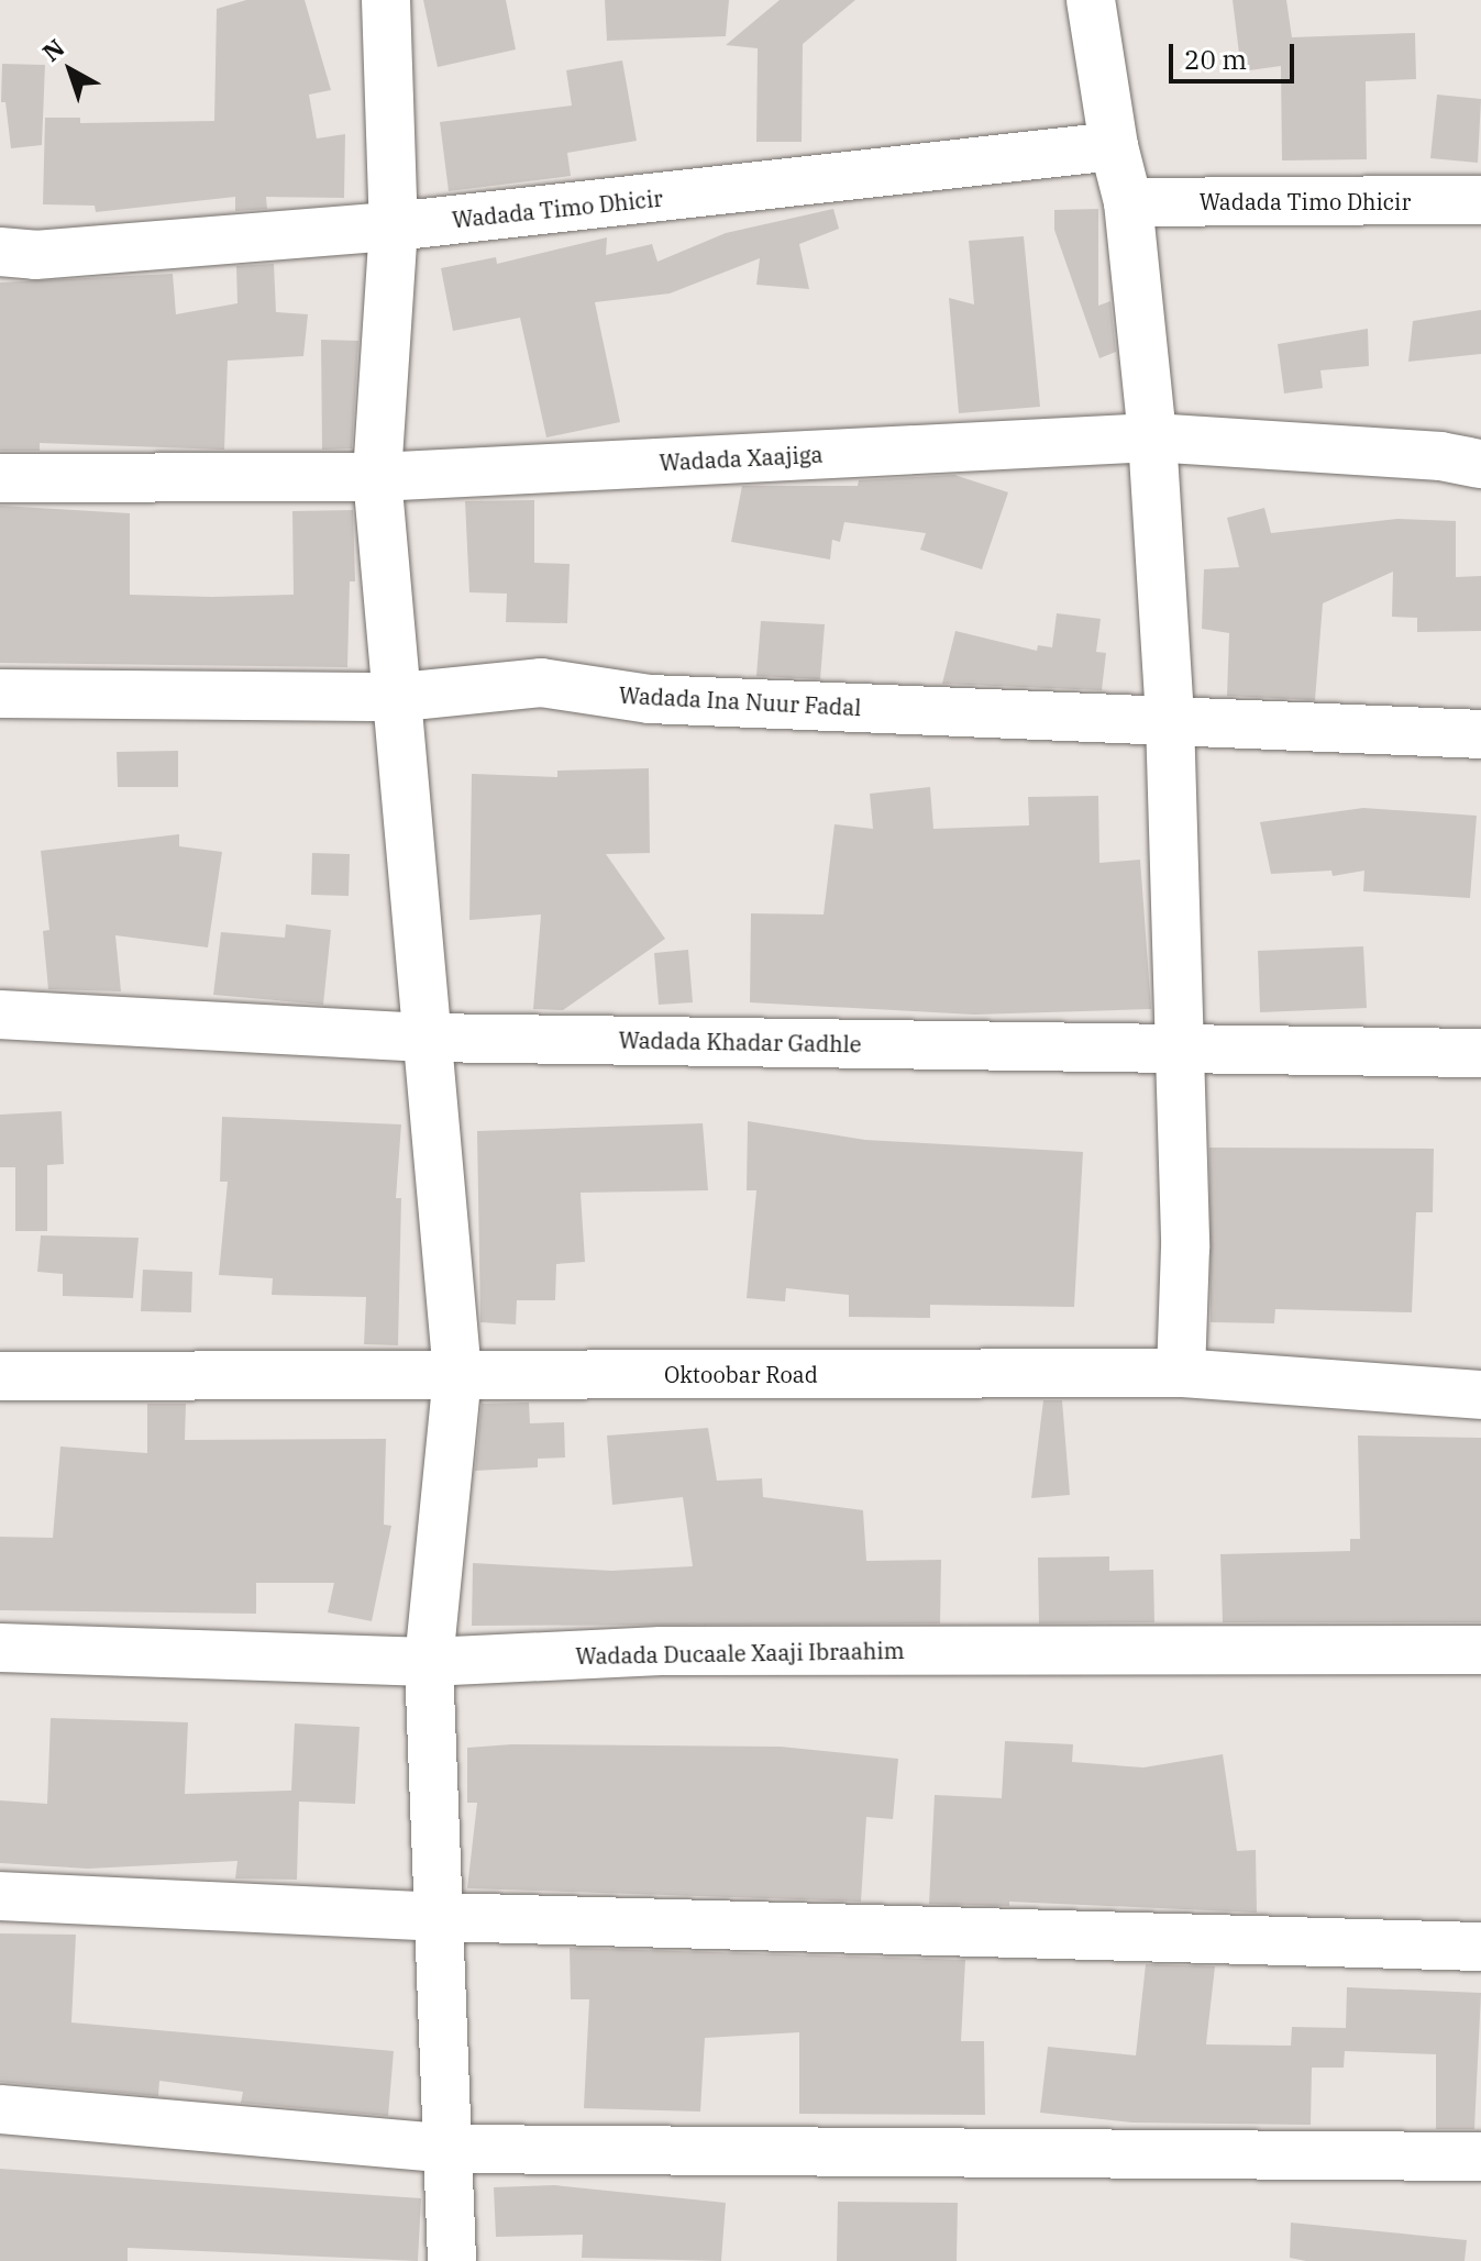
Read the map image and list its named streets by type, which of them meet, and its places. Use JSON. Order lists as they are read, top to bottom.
{
  "streets": {
    "street": [
      "Wadada Timo Dhicir",
      "Wadada Xaajiga",
      "Wadada Ina Nuur Fadal",
      "Wadada Khadar Gadhle",
      "Oktoobar Road",
      "Wadada Ducaale Xaaji Ibraahim"
    ]
  },
  "scale_bar": "20 m",
  "north": "top left"
}
